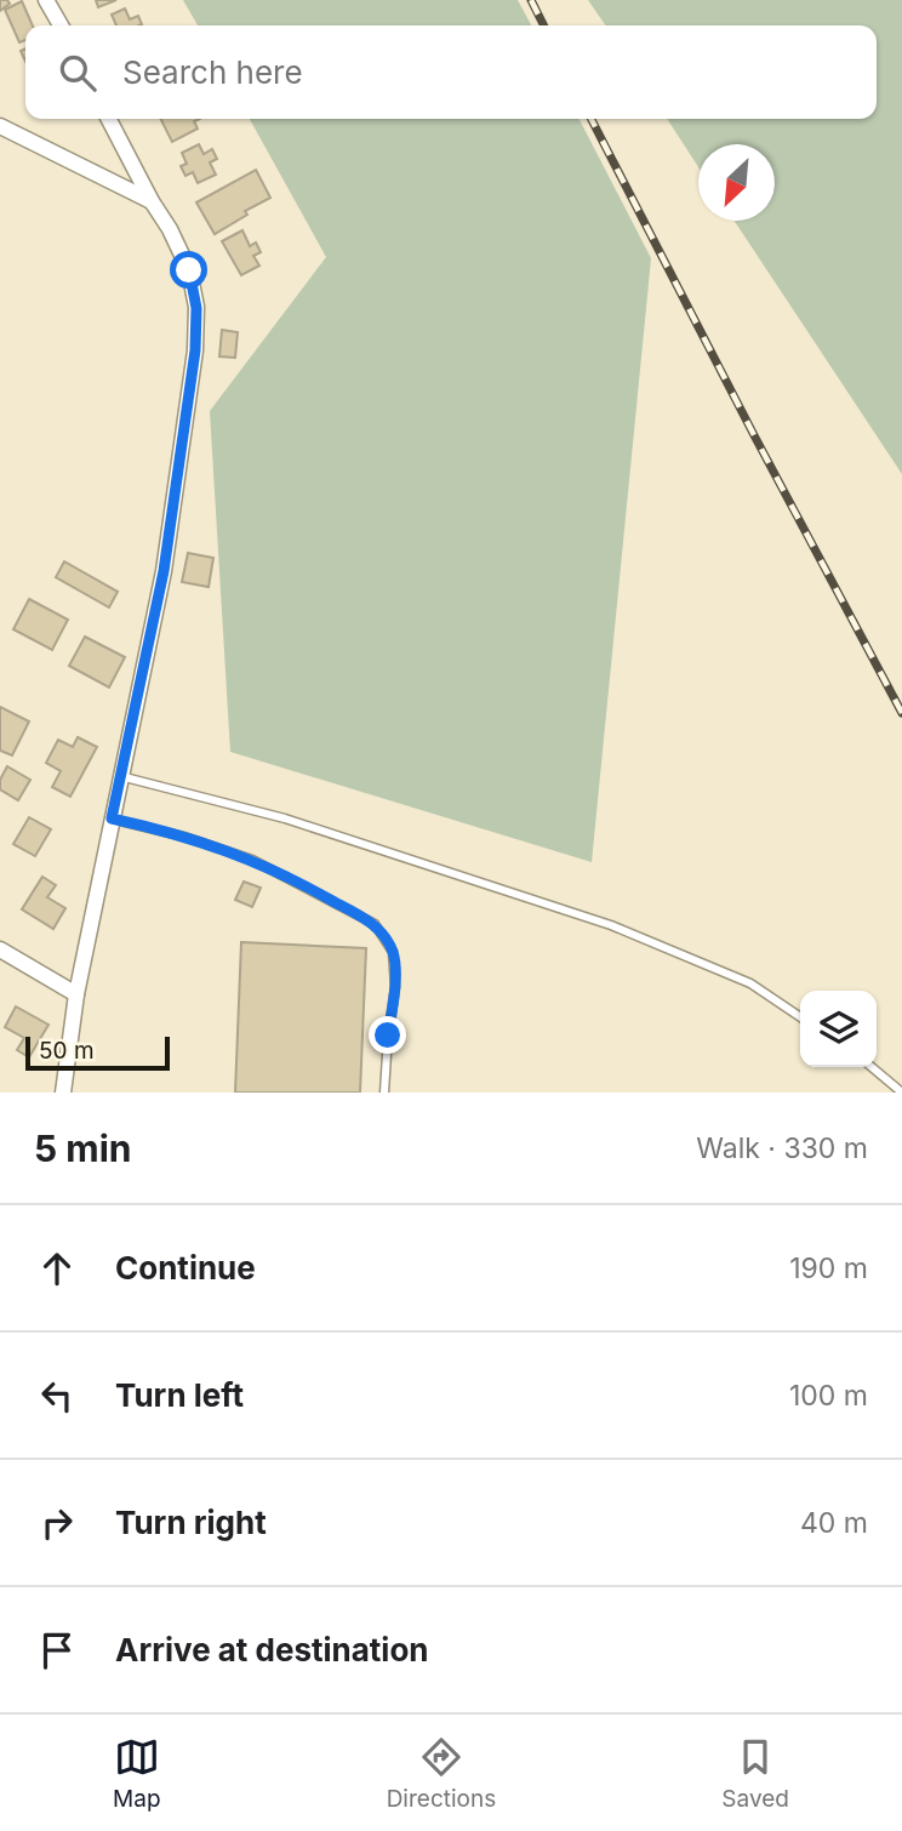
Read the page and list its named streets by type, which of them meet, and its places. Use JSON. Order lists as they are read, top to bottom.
{
  "scale_bar": "50 m",
  "north": "bottom left",
  "page": {
    "search": "Search here",
    "scale": "50 m",
    "heading": ["5 min", "Walk · 330 m"],
    "list": [
      ["Continue", "190 m"],
      ["Turn left", "100 m"],
      ["Turn right", "40 m"],
      "Arrive at destination"
    ],
    "nav": ["Map", "Directions", "Saved"]
  }
}
